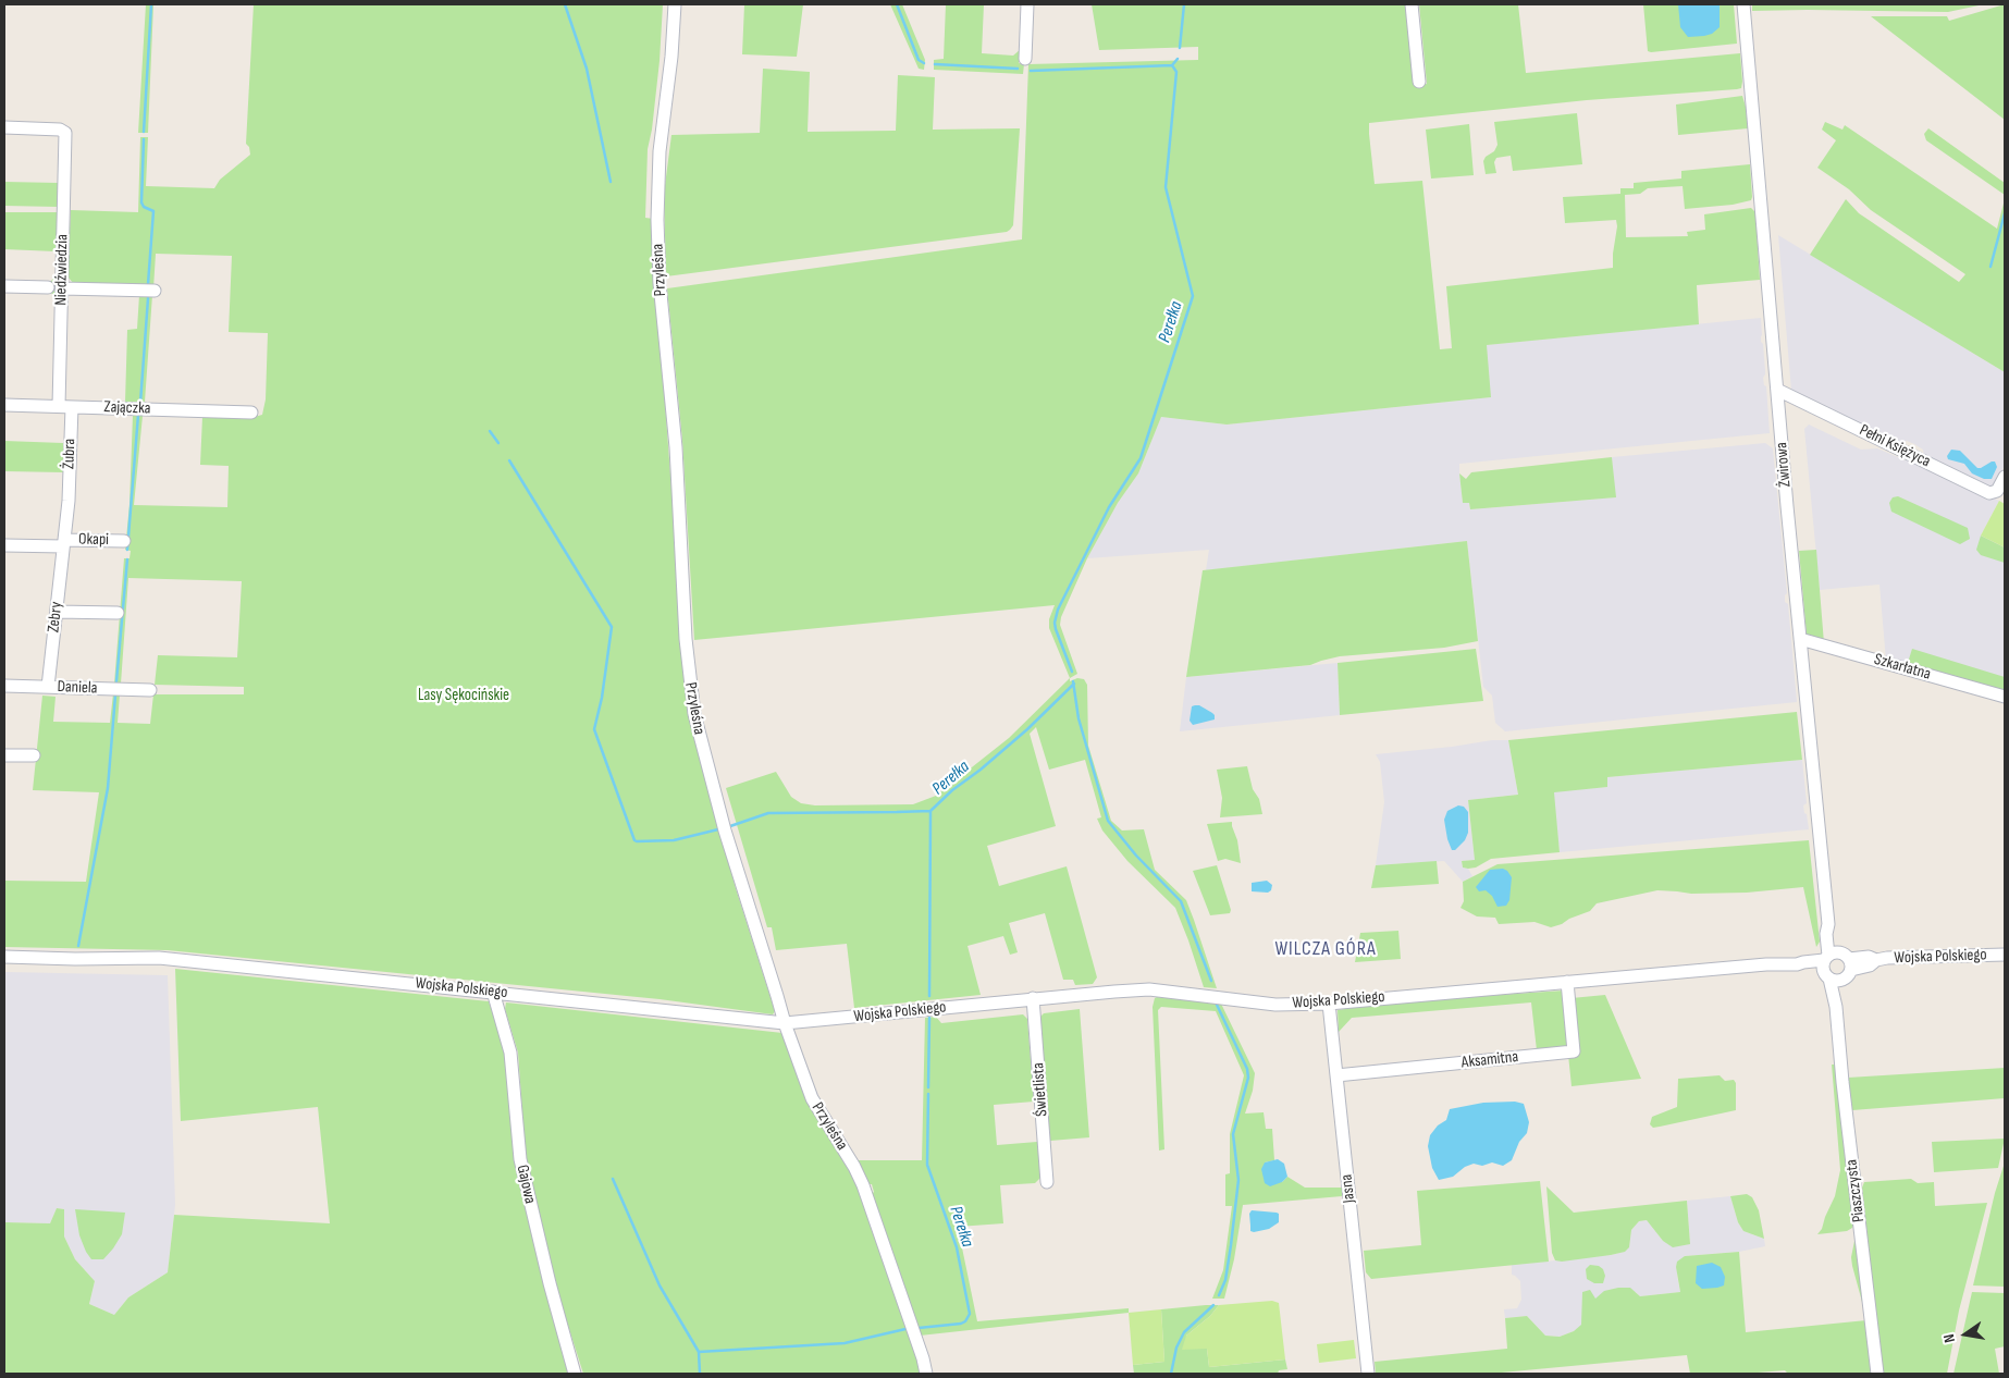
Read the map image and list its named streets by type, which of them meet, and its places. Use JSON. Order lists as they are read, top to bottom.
{
  "streets": {
    "street": [
      "Niedźwiedzia",
      "Przyleśna",
      "Zajączka",
      "Pełni Księżyca",
      "Żubra",
      "Żwirowa",
      "Okapi",
      "Zebry",
      "Szkarłatna",
      "Daniela",
      "Wojska Polskiego",
      "Aksamitna",
      "Świetlista",
      "Gajowa",
      "Jasna",
      "Piaszczysta"
    ]
  },
  "crossings": [
    ["Niedźwiedzia", "Zajączka"],
    ["Niedźwiedzia", "Żubra"],
    ["Przyleśna", "Wojska Polskiego"],
    ["Zajączka", "Żubra"],
    ["Pełni Księżyca", "Żwirowa"],
    ["Żubra", "Zebry"],
    ["Żwirowa", "Szkarłatna"],
    ["Żwirowa", "Wojska Polskiego"],
    ["Żwirowa", "Piaszczysta"],
    ["Okapi", "Zebry"],
    ["Zebry", "Daniela"],
    ["Wojska Polskiego", "Aksamitna"],
    ["Wojska Polskiego", "Świetlista"],
    ["Wojska Polskiego", "Gajowa"],
    ["Wojska Polskiego", "Jasna"],
    ["Wojska Polskiego", "Piaszczysta"],
    ["Aksamitna", "Jasna"]
  ],
  "districts": ["WILCZA GÓRA"],
  "water": ["Perełka"],
  "parks": ["Lasy Sękocińskie"],
  "north": "left"
}
